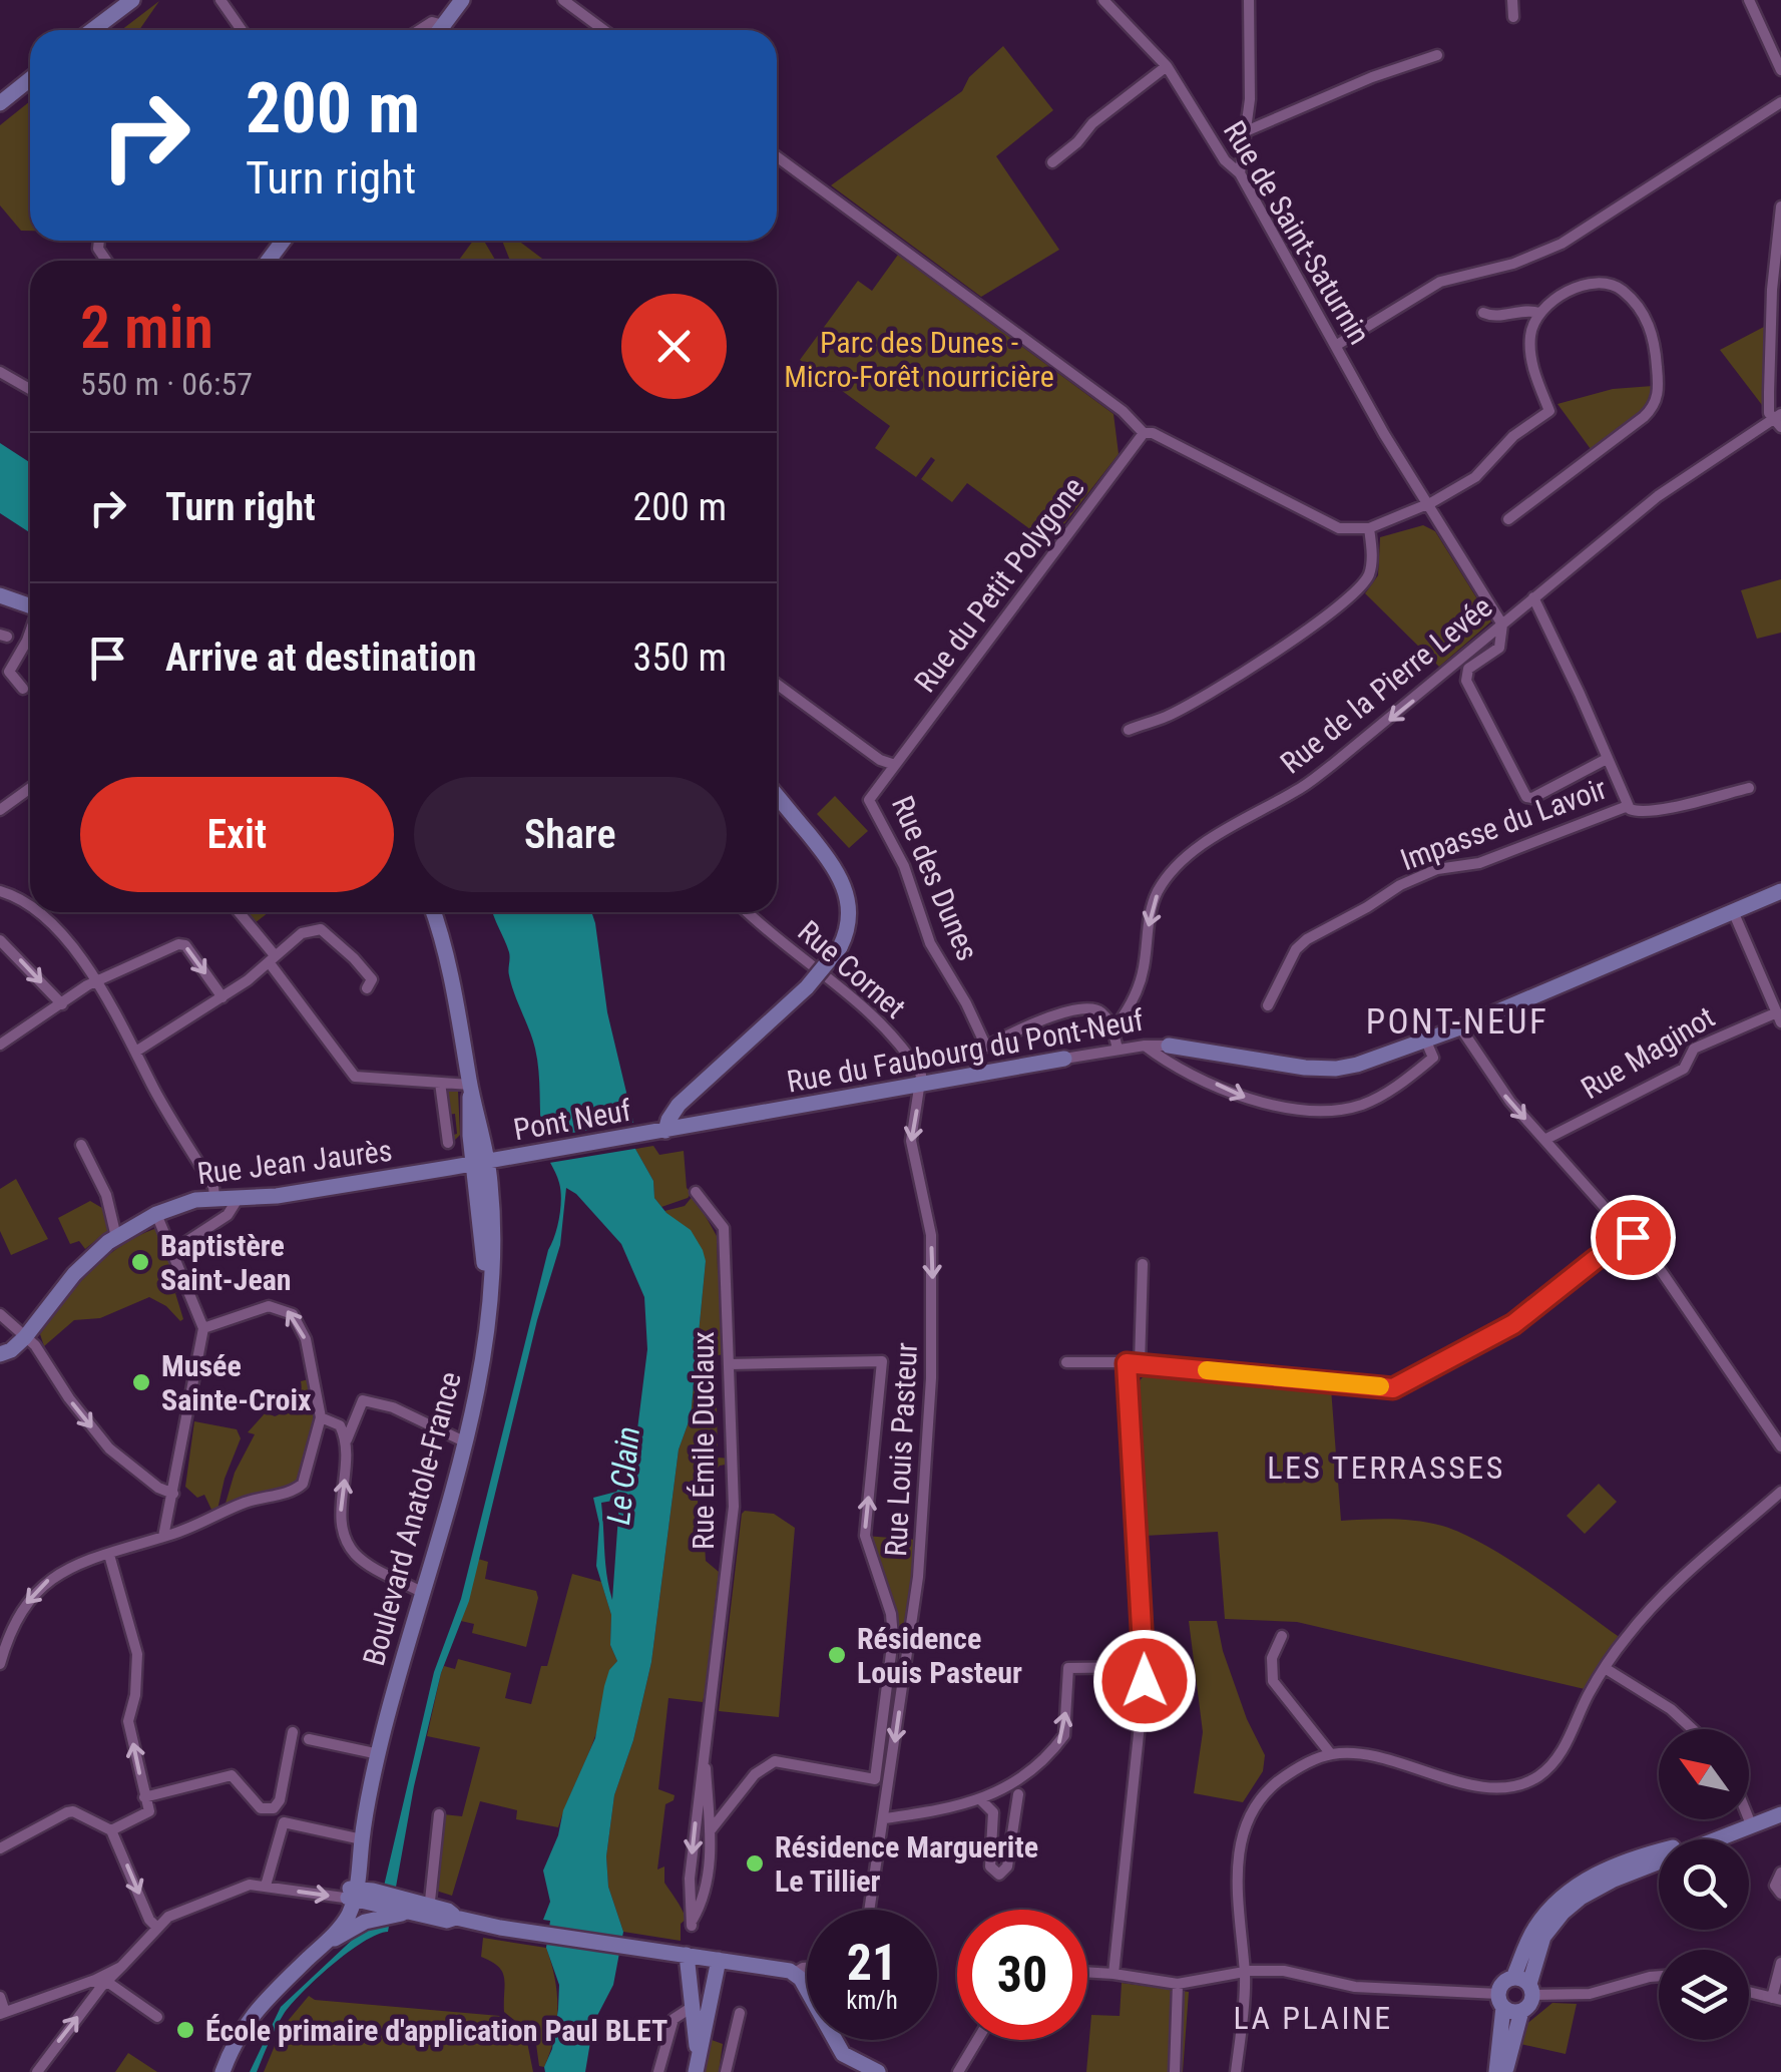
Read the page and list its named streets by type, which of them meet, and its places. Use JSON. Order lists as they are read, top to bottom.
{
  "streets": {
    "street": [
      "Rue de Saint-Saturnin",
      "Rue du Petit Polygone",
      "Rue de la Pierre Levée",
      "Impasse du Lavoir",
      "Rue des Dunes",
      "Rue Cornet",
      "Rue du Faubourg du Pont-Neuf",
      "Rue Maginot",
      "Pont Neuf",
      "Rue Jean Jaurès",
      "Rue Émile Duclaux",
      "Rue Louis Pasteur",
      "Boulevard Anatole-France"
    ]
  },
  "crossings": [
    ["Rue de Saint-Saturnin", "Rue de la Pierre Levée"],
    ["Rue du Petit Polygone", "Rue des Dunes"],
    ["Rue de la Pierre Levée", "Rue des Dunes"],
    ["Rue Cornet", "Rue du Faubourg du Pont-Neuf"],
    ["Rue Cornet", "Rue Louis Pasteur"],
    ["Rue du Faubourg du Pont-Neuf", "Pont Neuf"],
    ["Rue du Faubourg du Pont-Neuf", "Rue Louis Pasteur"],
    ["Pont Neuf", "Rue Jean Jaurès"],
    ["Pont Neuf", "Boulevard Anatole-France"],
    ["Rue Jean Jaurès", "Boulevard Anatole-France"]
  ],
  "one_way": ["Rue de la Pierre Levée", "Rue Louis Pasteur"],
  "districts": ["PONT-NEUF", "LES TERRASSES", "LA PLAINE"],
  "water": ["Le Clain"],
  "parks": ["Parc des Dunes - Micro-Forêt nourricière"],
  "places": [
    "Baptistère Saint-Jean",
    "Musée Sainte-Croix",
    "Résidence Louis Pasteur",
    "Résidence Marguerite Le Tillier",
    "École primaire d'application Paul BLET"
  ],
  "north": "top left",
  "page": {
    "turn": ["200 m", "Turn right"],
    "heading": ["2 min", "550 m · 06:57"],
    "list": [
      {
        "name": "Turn right",
        "value": "200 m"
      },
      {
        "name": "Arrive at destination",
        "value": "350 m"
      }
    ],
    "buttons": ["Exit", "Share"],
    "speed": "21 km/h",
    "limit": "30"
  }
}
